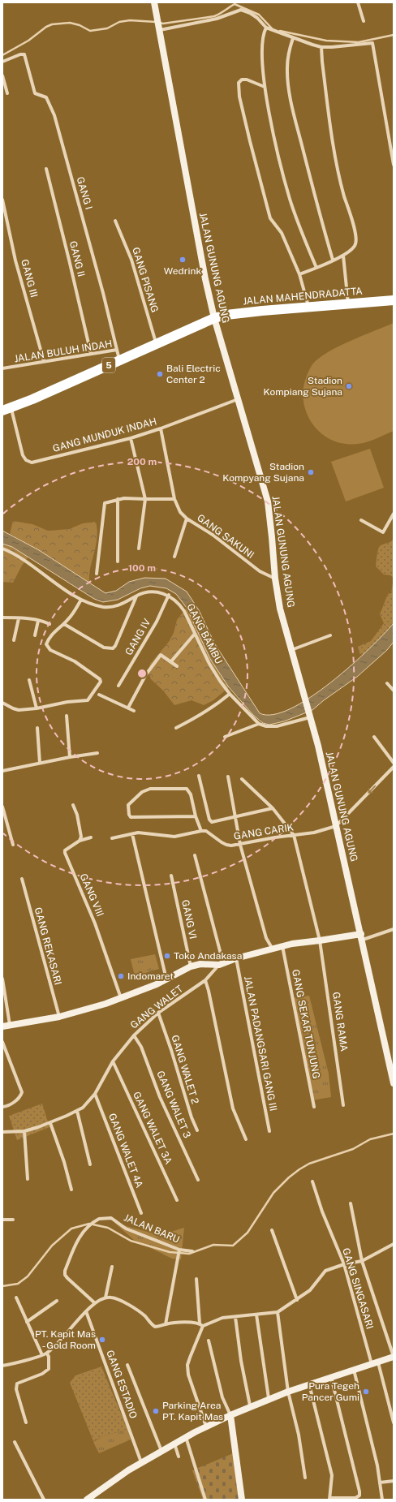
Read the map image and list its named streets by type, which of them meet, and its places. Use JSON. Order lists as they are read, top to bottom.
{
  "streets": {
    "highway": ["JALAN MAHENDRADATTA", "5"],
    "main road": ["JALAN GUNUNG AGUNG"],
    "street": [
      "GANG I",
      "GANG II",
      "GANG III",
      "GANG PISANG",
      "JALAN BULUH INDAH",
      "GANG MUNDUK INDAH",
      "GANG SAKUNI",
      "GANG BAMBU",
      "GANG IV",
      "GANG CARIK",
      "GANG VIII",
      "GANG VI",
      "GANG REKASARI",
      "GANG WALET",
      "GANG RAMA",
      "GANG SEKAR TUNJUNG",
      "JALAN PADANGSARI GANG III",
      "GANG WALET 2",
      "GANG WALET 3",
      "GANG WALET 3A",
      "GANG WALET 4A",
      "JALAN BARU",
      "GANG SINGASARI",
      "GANG ESTADIO"
    ]
  },
  "crossings": [
    ["GANG I", "JALAN BULUH INDAH"],
    ["GANG II", "JALAN BULUH INDAH"],
    ["JALAN GUNUNG AGUNG", "JALAN MAHENDRADATTA"],
    ["JALAN GUNUNG AGUNG", "5"],
    ["JALAN GUNUNG AGUNG", "GANG MUNDUK INDAH"],
    ["JALAN GUNUNG AGUNG", "GANG SAKUNI"],
    ["JALAN GUNUNG AGUNG", "GANG CARIK"],
    ["GANG III", "JALAN BULUH INDAH"],
    ["GANG PISANG", "5"],
    ["JALAN MAHENDRADATTA", "5"],
    ["JALAN BULUH INDAH", "5"],
    ["5", "GANG MUNDUK INDAH"],
    ["GANG MUNDUK INDAH", "GANG SAKUNI"],
    ["GANG BAMBU", "GANG IV"],
    ["GANG WALET", "GANG WALET 2"],
    ["GANG WALET", "GANG WALET 3"],
    ["GANG WALET", "GANG WALET 3A"],
    ["GANG WALET", "GANG WALET 4A"]
  ],
  "places": [
    "Wedrink",
    "Bali Electric Center 2",
    "Stadion Kompiang Sujana",
    "Stadion Kompyang Sujana",
    "Toko Andakasa",
    "Indomaret",
    "PT. Kapit Mas - Gold Room",
    "Pura Tegeh Pancer Gumi",
    "Parking Area PT. Kapit Mas"
  ],
  "rings": ["200 m", "100 m"]
}
